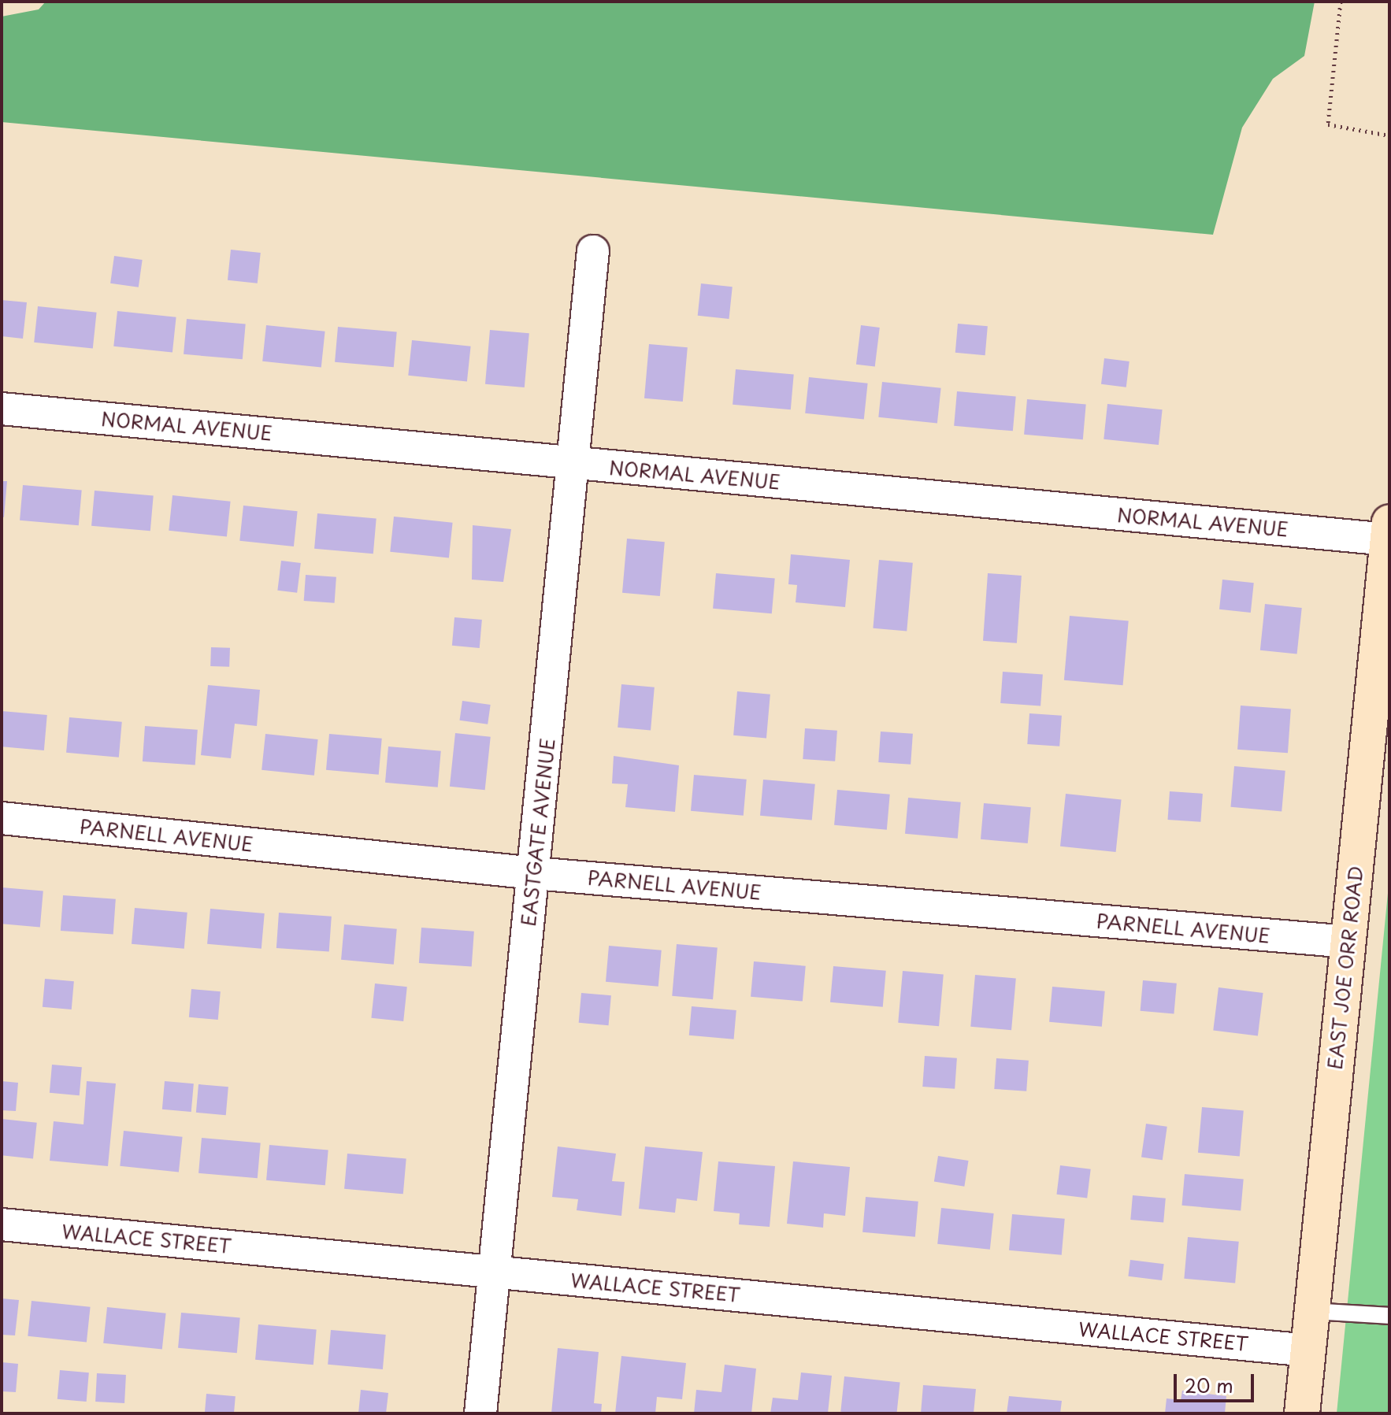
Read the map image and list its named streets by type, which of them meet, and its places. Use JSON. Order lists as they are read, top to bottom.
{
  "streets": {
    "street": [
      "NORMAL AVENUE",
      "EASTGATE AVENUE",
      "PARNELL AVENUE",
      "EAST JOE ORR ROAD",
      "WALLACE STREET"
    ]
  },
  "crossings": [
    ["NORMAL AVENUE", "EASTGATE AVENUE"],
    ["NORMAL AVENUE", "EAST JOE ORR ROAD"],
    ["EASTGATE AVENUE", "PARNELL AVENUE"],
    ["EASTGATE AVENUE", "WALLACE STREET"],
    ["PARNELL AVENUE", "EAST JOE ORR ROAD"],
    ["EAST JOE ORR ROAD", "WALLACE STREET"]
  ],
  "scale_bar": "20 m"
}
